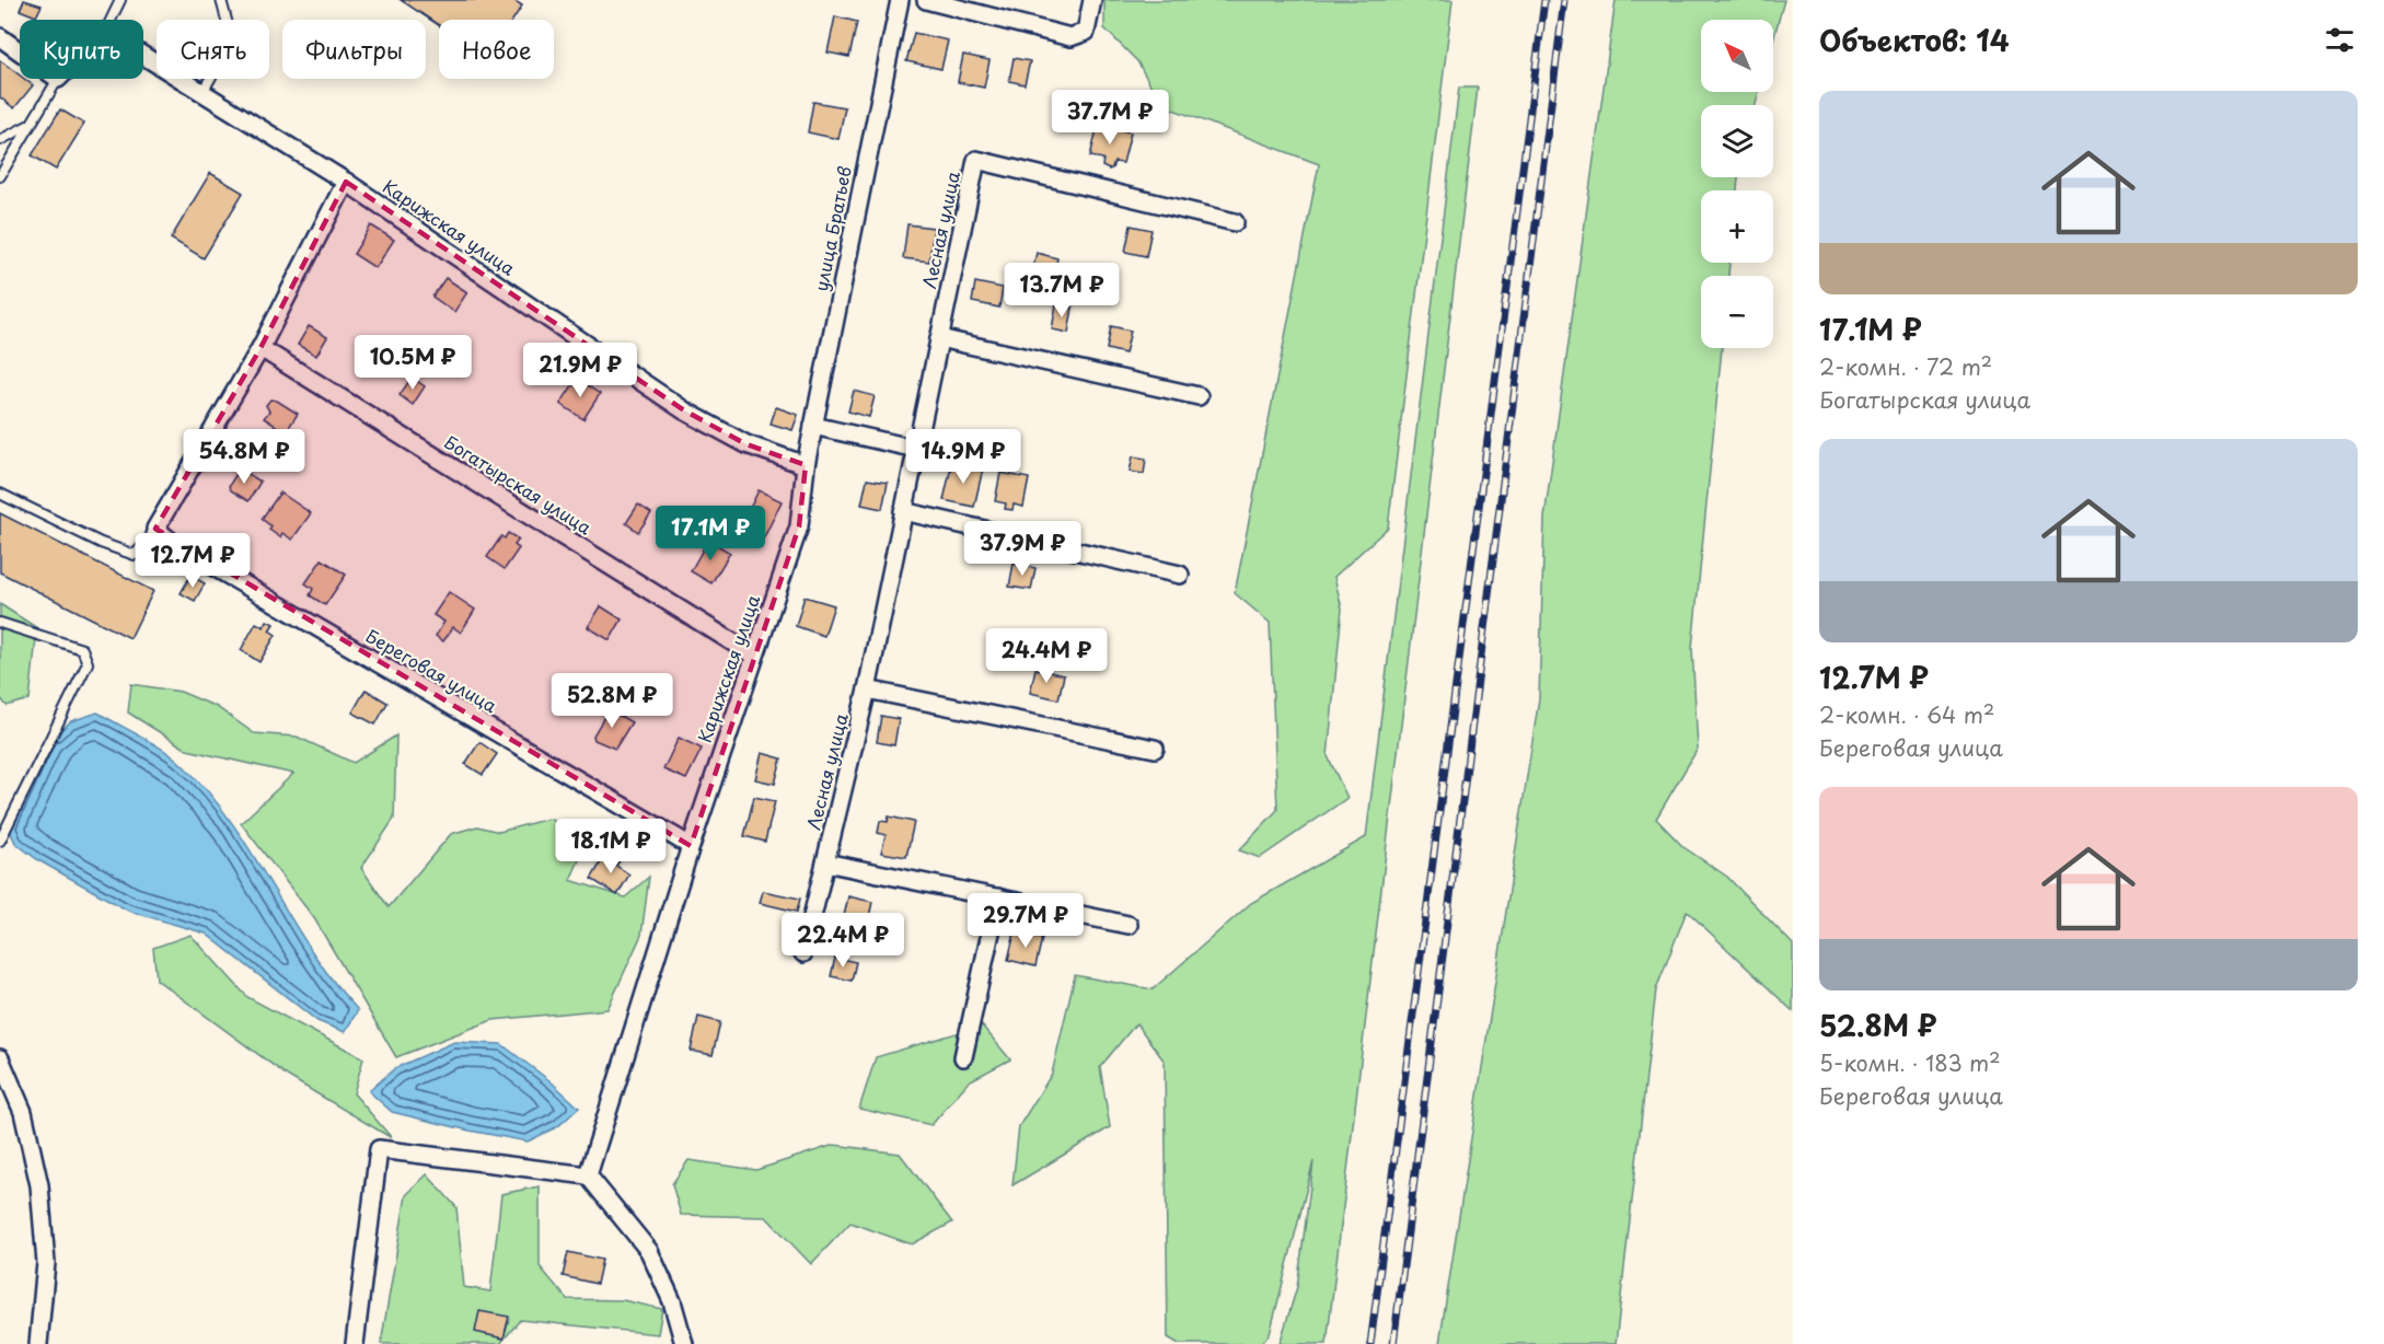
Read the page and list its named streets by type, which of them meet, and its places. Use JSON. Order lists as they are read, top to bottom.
{
  "streets": {
    "street": [
      "Карижская улица",
      "улица Братьев",
      "Лесная улица",
      "Богатырская улица",
      "Береговая улица"
    ]
  },
  "crossings": [
    ["Карижская улица", "улица Братьев"],
    ["Карижская улица", "Богатырская улица"],
    ["Карижская улица", "Береговая улица"]
  ],
  "north": "top left",
  "page": {
    "heading": "Объектов: 14",
    "map_buttons": ["+", "−"],
    "chip": [
      "Купить",
      "Снять",
      "Фильтры",
      "Новое"
    ],
    "list": [
      {
        "name": "17.1M ₽",
        "note": "2-комн. · 72 m² · Богатырская улица"
      },
      {
        "name": "12.7M ₽",
        "note": "2-комн. · 64 m² · Береговая улица"
      },
      {
        "name": "52.8M ₽",
        "note": "5-комн. · 183 m² · Береговая улица"
      }
    ],
    "price": [
      "37.7M ₽",
      "13.7M ₽",
      "10.5M ₽",
      "21.9M ₽",
      "54.8M ₽",
      "14.9M ₽",
      "17.1M ₽",
      "37.9M ₽",
      "12.7M ₽",
      "24.4M ₽",
      "52.8M ₽",
      "18.1M ₽",
      "29.7M ₽",
      "22.4M ₽"
    ]
  }
}
